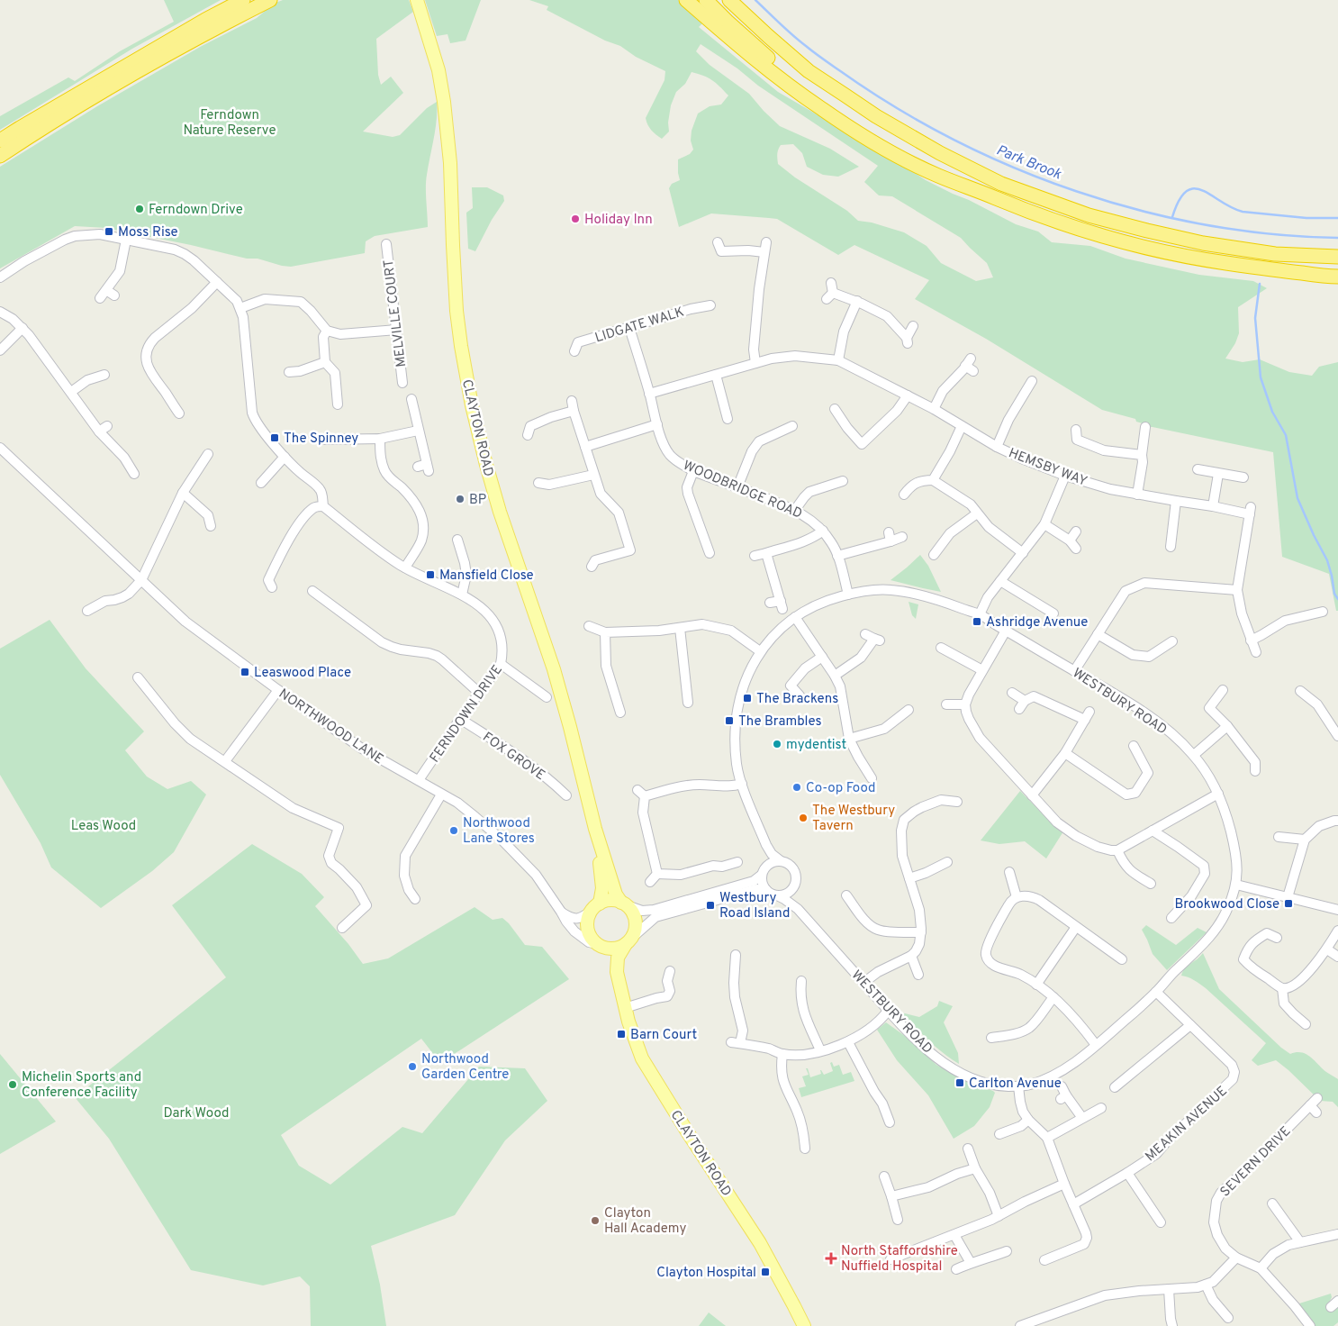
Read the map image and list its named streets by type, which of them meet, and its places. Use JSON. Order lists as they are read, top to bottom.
{
  "streets": {
    "main road": ["CLAYTON ROAD"],
    "street": [
      "MELVILLE COURT",
      "LIDGATE WALK",
      "HEMSBY WAY",
      "WOODBRIDGE ROAD",
      "WESTBURY ROAD",
      "FERNDOWN DRIVE",
      "NORTHWOOD LANE",
      "FOX GROVE",
      "MEAKIN AVENUE",
      "SEVERN DRIVE"
    ]
  },
  "crossings": [
    ["LIDGATE WALK", "WOODBRIDGE ROAD"],
    ["CLAYTON ROAD", "NORTHWOOD LANE"],
    ["WOODBRIDGE ROAD", "WESTBURY ROAD"],
    ["WESTBURY ROAD", "MEAKIN AVENUE"],
    ["FERNDOWN DRIVE", "NORTHWOOD LANE"],
    ["FERNDOWN DRIVE", "FOX GROVE"]
  ],
  "water": ["Park Brook"],
  "parks": ["Ferndown Nature Reserve", "Leas Wood", "Dark Wood"],
  "places": {
    "other": [
      "Ferndown Drive",
      "Holiday Inn",
      "BP",
      "mydentist",
      "Co-op Food",
      "The Westbury Tavern",
      "Northwood Lane Stores",
      "Northwood Garden Centre",
      "Michelin Sports and Conference Facility",
      "Clayton Hall Academy"
    ],
    "transit": [
      "Moss Rise",
      "The Spinney",
      "Mansfield Close",
      "Ashridge Avenue",
      "Leaswood Place",
      "The Brackens",
      "The Brambles",
      "Brookwood Close",
      "Westbury Road Island",
      "Barn Court",
      "Carlton Avenue",
      "Clayton Hospital"
    ],
    "health": ["North Staffordshire Nuffield Hospital"]
  }
}
